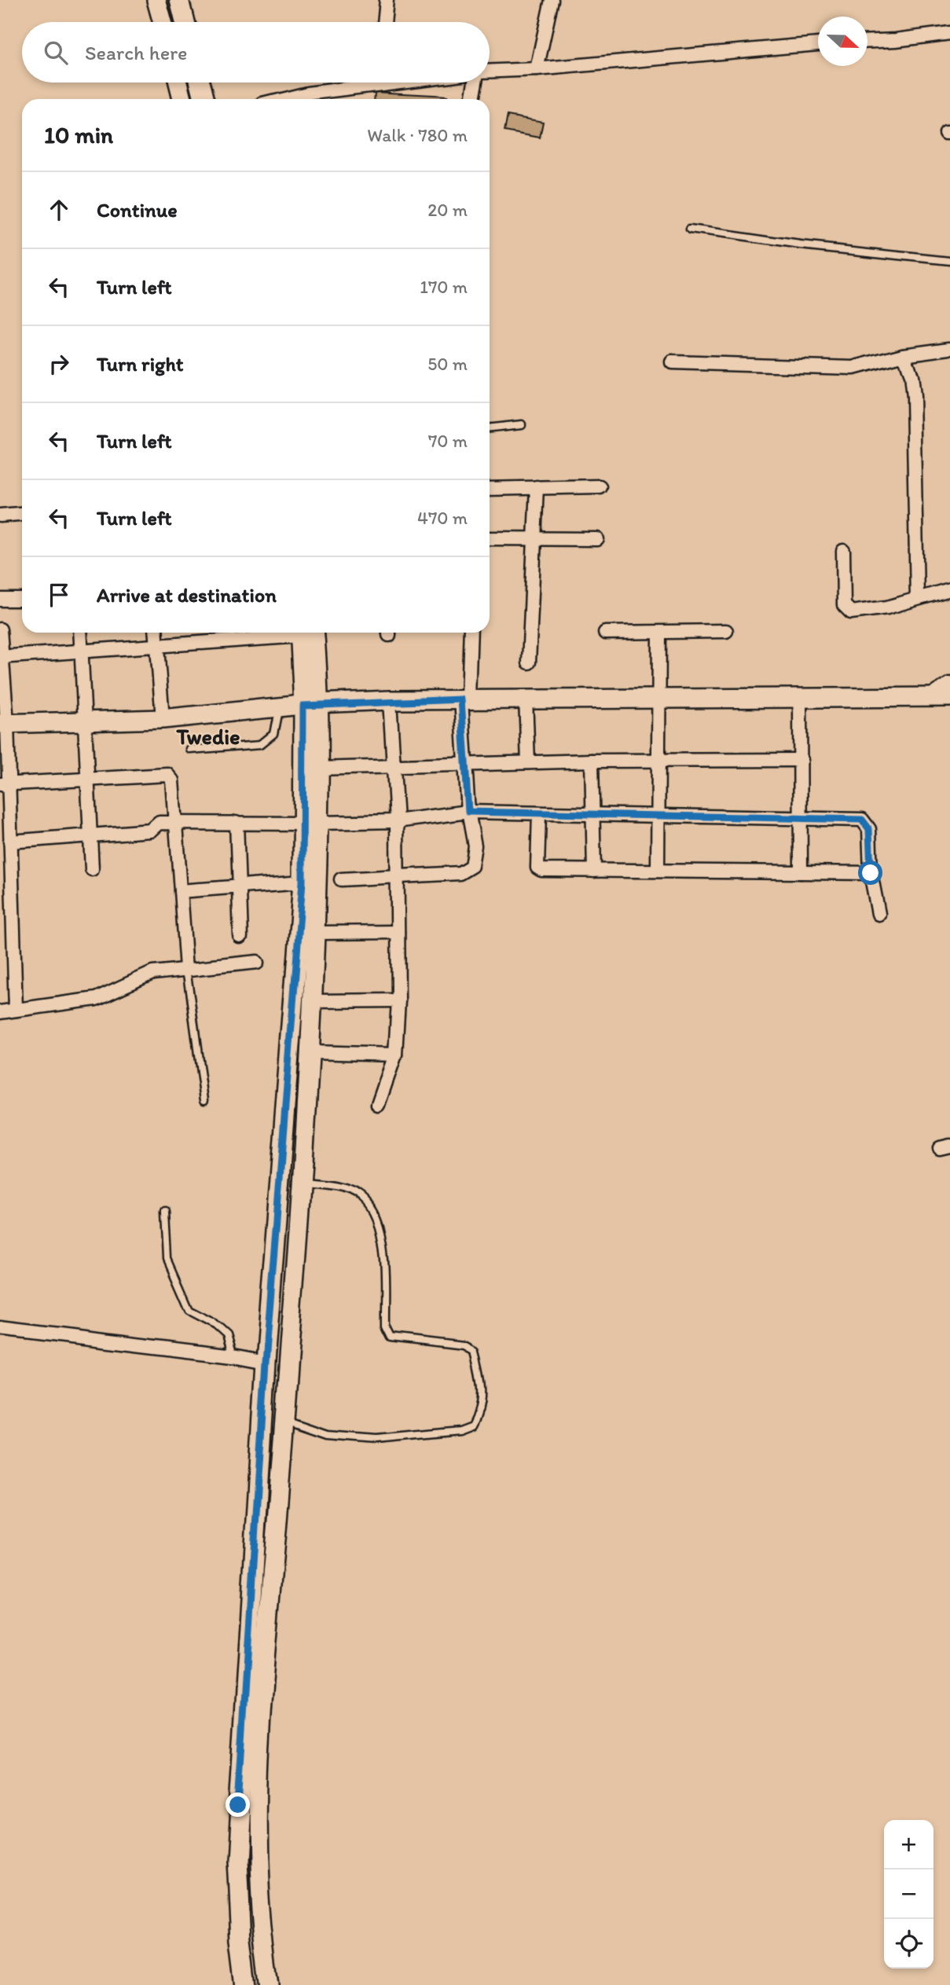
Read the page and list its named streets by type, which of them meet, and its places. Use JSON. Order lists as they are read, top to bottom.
{
  "districts": ["Twedie"],
  "north": "right",
  "page": {
    "search": "Search here",
    "heading": ["10 min", "Walk · 780 m"],
    "list": [
      ["Continue", "20 m"],
      ["Turn left", "170 m"],
      ["Turn right", "50 m"],
      ["Turn left", "70 m"],
      ["Turn left", "470 m"],
      "Arrive at destination"
    ],
    "map_buttons": ["+", "−"]
  }
}
